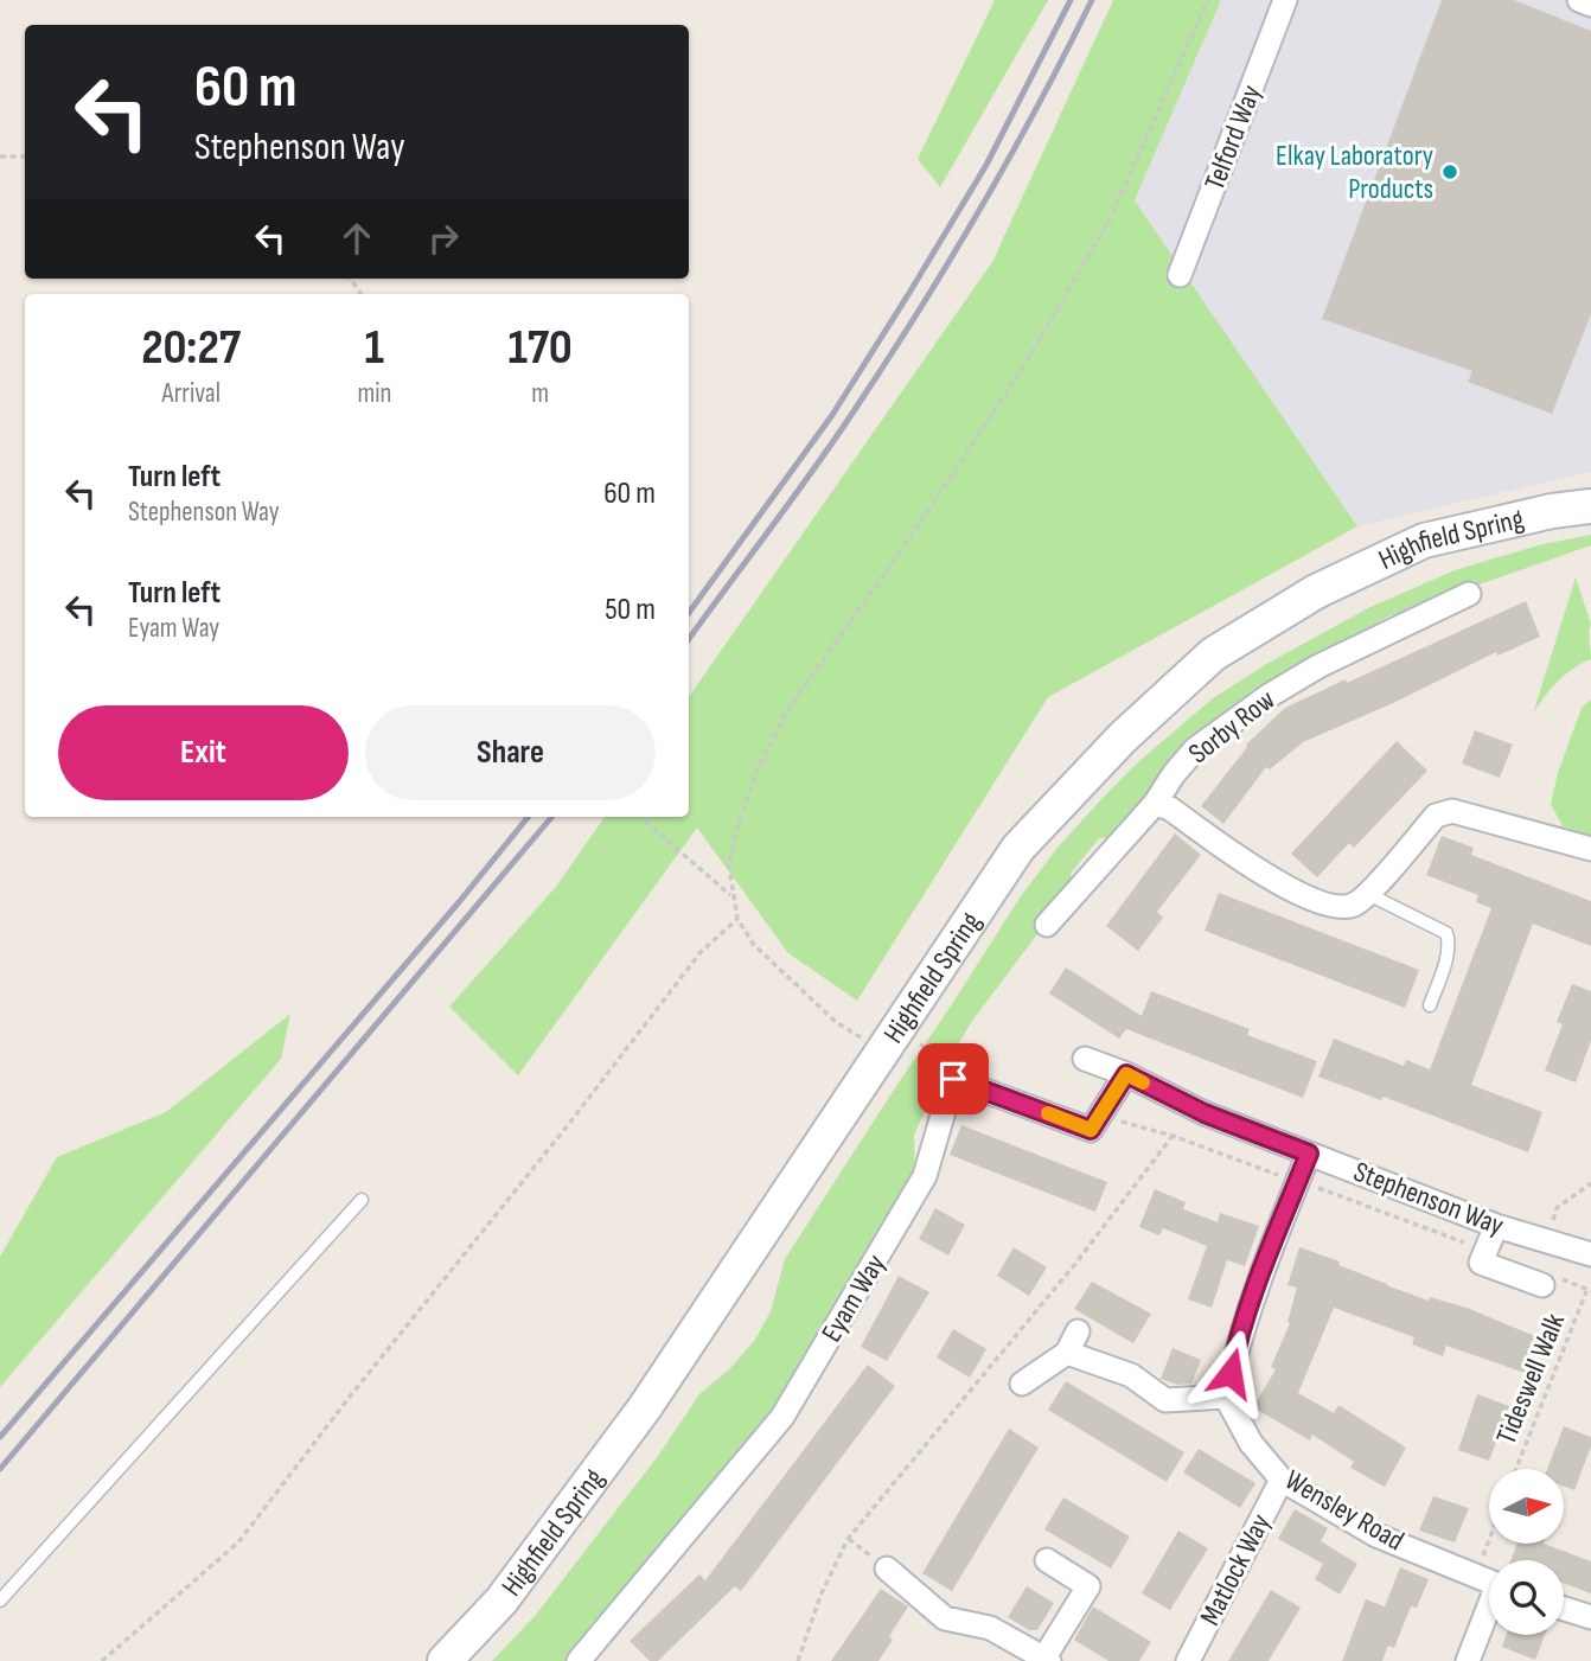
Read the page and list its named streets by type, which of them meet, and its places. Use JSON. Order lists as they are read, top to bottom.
{
  "streets": {
    "main road": ["Highfield Spring"],
    "street": [
      "Telford Way",
      "Sorby Row",
      "Stephenson Way",
      "Eyam Way",
      "Wensley Road",
      "Matlock Way"
    ],
    "path": ["Tideswell Walk"]
  },
  "crossings": [
    ["Wensley Road", "Matlock Way"]
  ],
  "places": ["Elkay Laboratory Products"],
  "north": "right",
  "page": {
    "turn": ["60 m", "Stephenson Way"],
    "eta": [
      "20:27",
      "Arrival",
      "1",
      "min",
      "170",
      "m"
    ],
    "list": [
      {
        "name": "Turn left",
        "note": "Stephenson Way",
        "value": "60 m"
      },
      {
        "name": "Turn left",
        "note": "Eyam Way",
        "value": "50 m"
      }
    ],
    "buttons": ["Exit", "Share"]
  }
}
